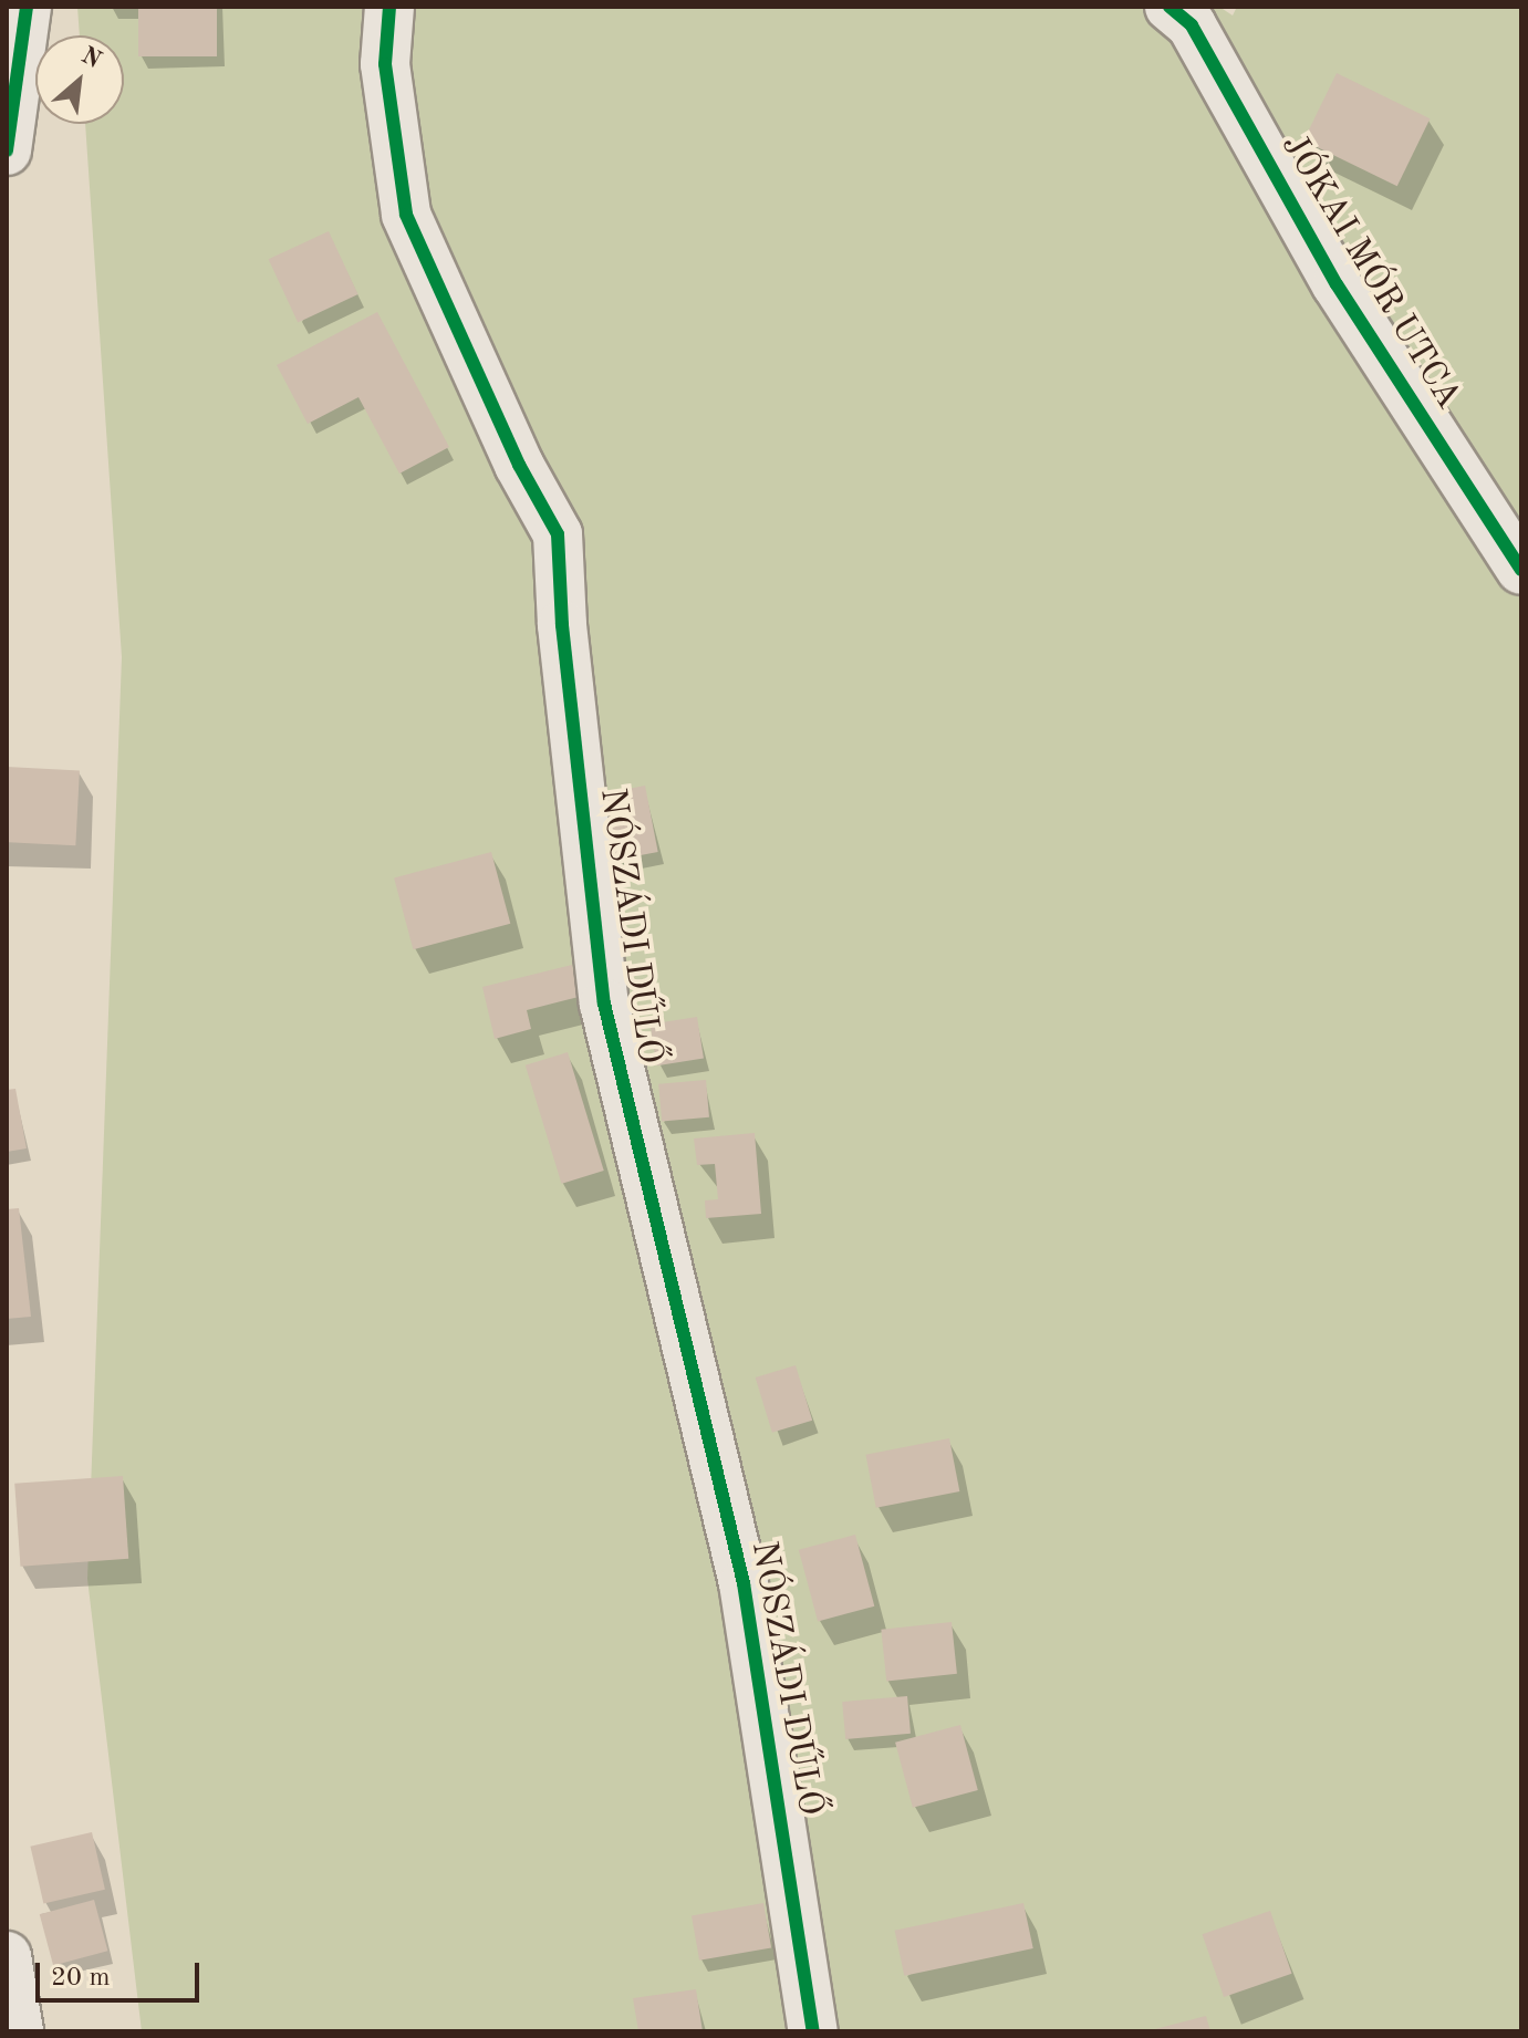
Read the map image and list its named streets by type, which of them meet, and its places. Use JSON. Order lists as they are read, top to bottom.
{
  "streets": {
    "street": ["JÓKAI MÓR UTCA", "NÓSZÁDI DŰLŐ"]
  },
  "scale_bar": "20 m",
  "north": "top right"
}
